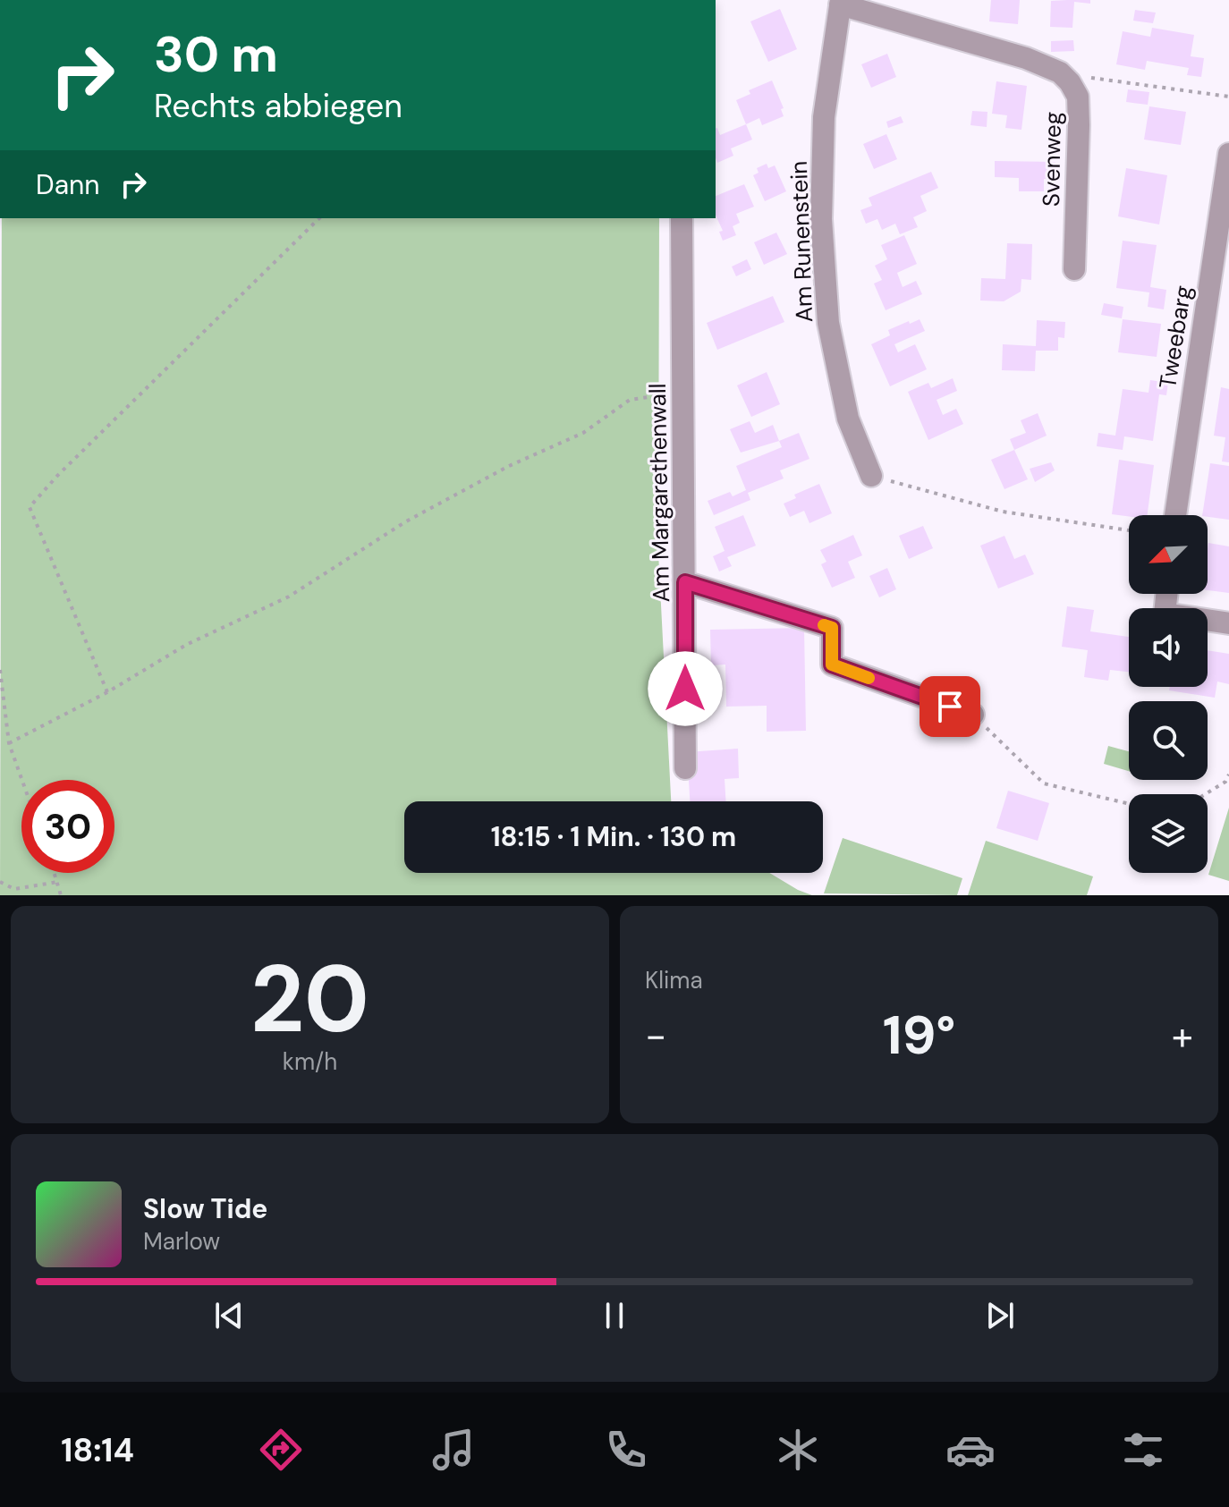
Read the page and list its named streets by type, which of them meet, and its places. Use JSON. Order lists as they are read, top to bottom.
{
  "streets": {
    "street": [
      "Svenweg",
      "Am Runenstein",
      "Tweebarg",
      "Am Margarethenwall"
    ]
  },
  "crossings": [
    ["Svenweg", "Am Runenstein"]
  ],
  "north": "bottom left",
  "page": {
    "turn": ["30 m", "Rechts abbiegen"],
    "then": "Dann",
    "limit": "30",
    "trip": "18:15 · 1 Min. · 130 m",
    "tile": [
      ["20", "km/h"],
      "Klima"
    ],
    "heat": ["−", "19°", "+"],
    "song": ["Slow Tide", "Marlow"],
    "tabs": "18:14"
  }
}
